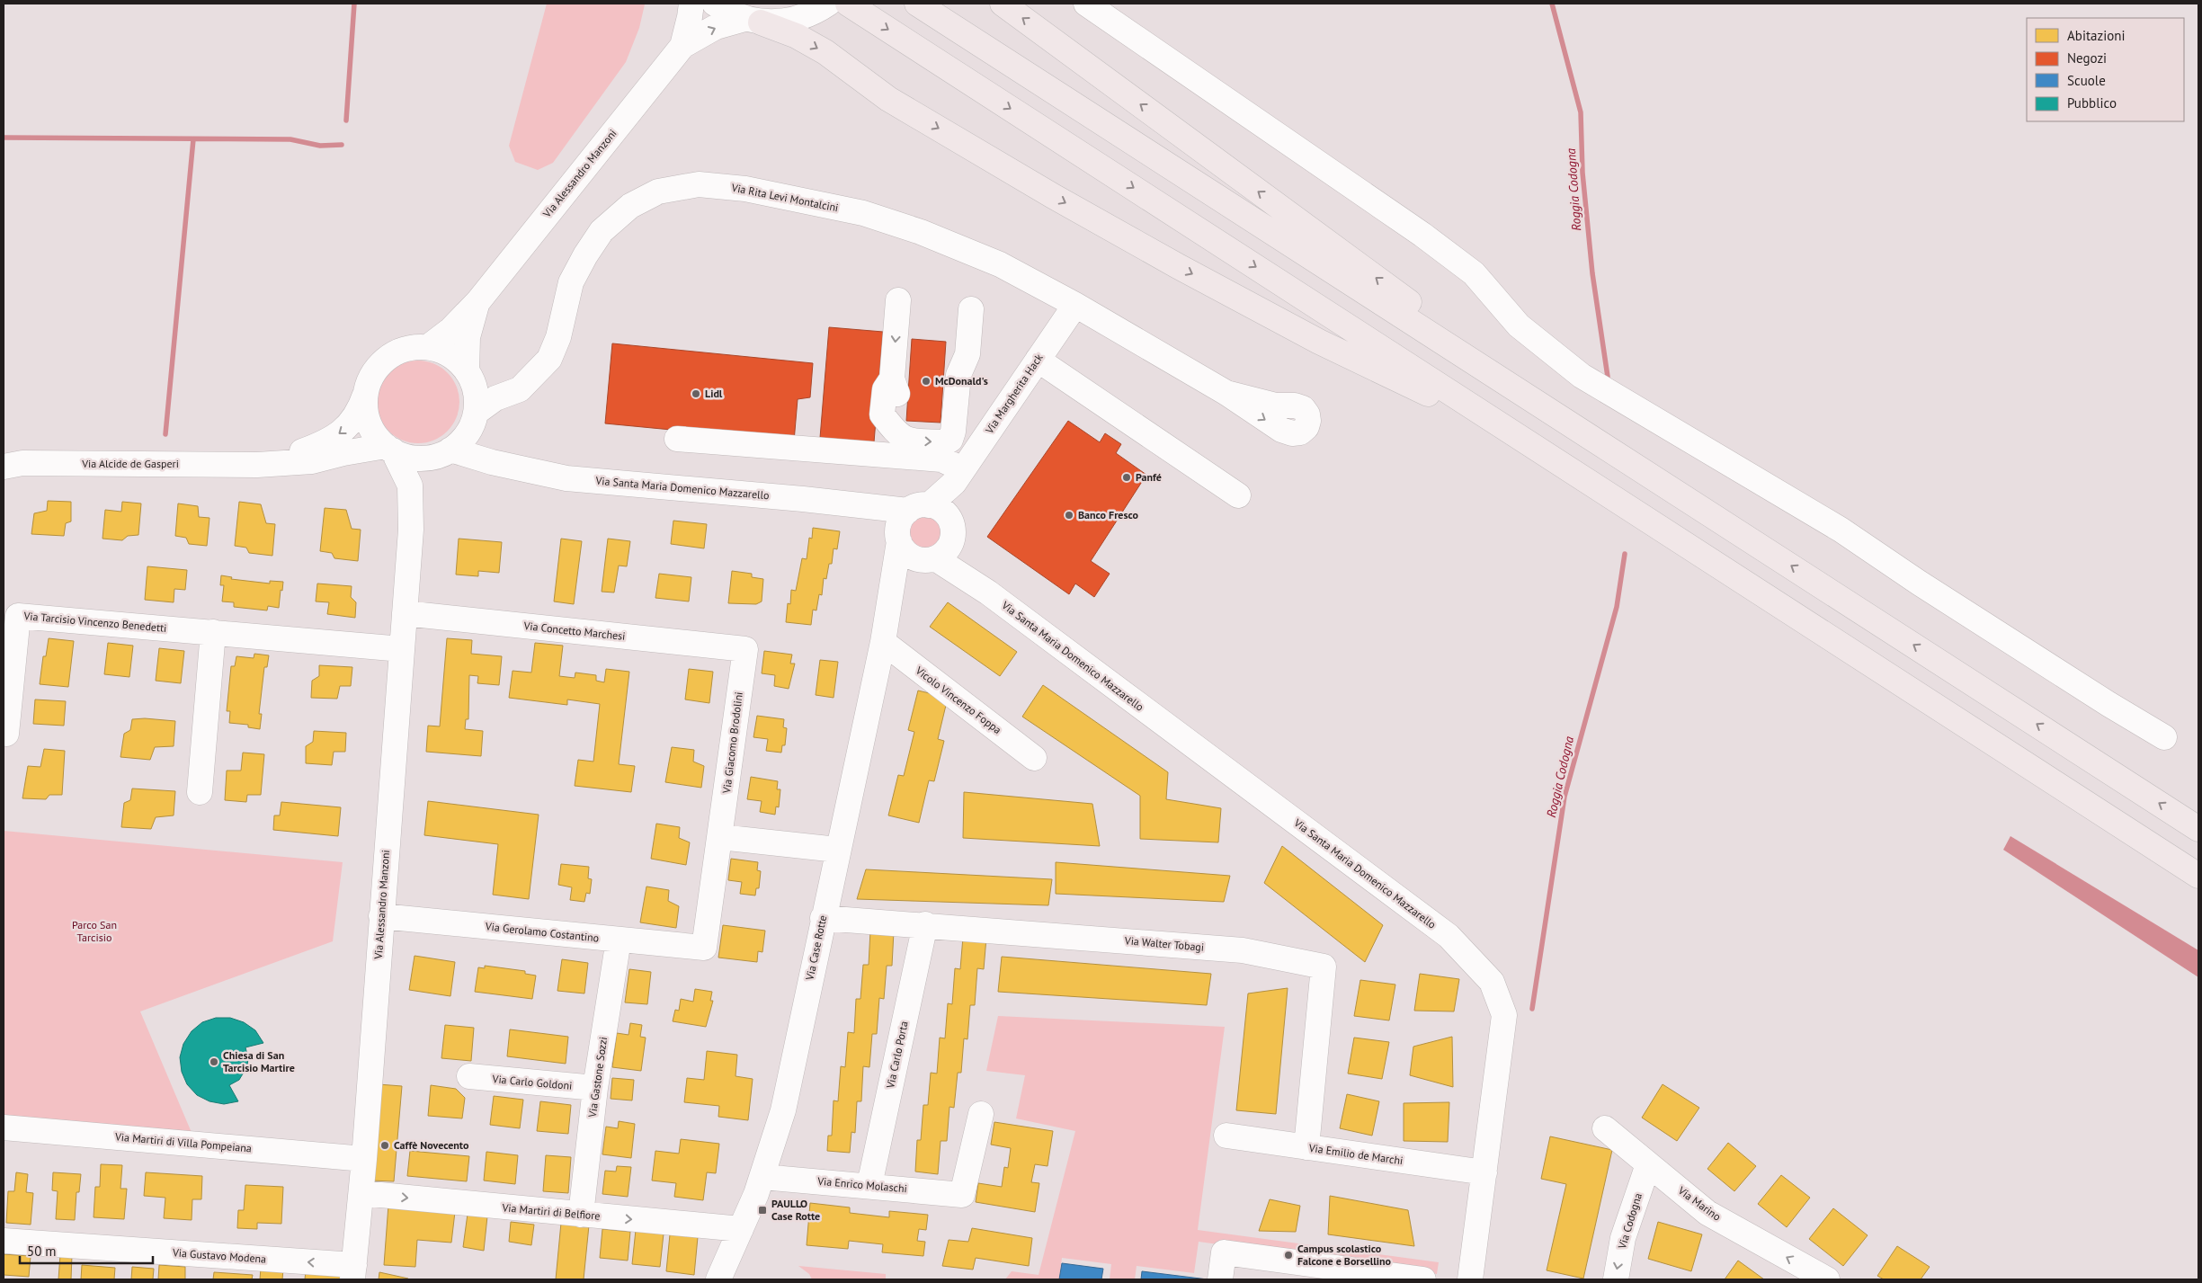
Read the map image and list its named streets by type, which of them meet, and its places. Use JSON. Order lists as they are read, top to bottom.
{
  "streets": {
    "street": [
      "Via Alessandro Manzoni",
      "Via Rita Levi Montalcini",
      "Via Margherita Hack",
      "Via Alcide de Gasperi",
      "Via Santa Maria Domenico Mazzarello",
      "Via Tarcisio Vincenzo Benedetti",
      "Via Concetto Marchesi",
      "Vicolo Vincenzo Foppa",
      "Via Giacomo Brodolini",
      "Via Gerolamo Costantino",
      "Via Walter Tobagi",
      "Via Case Rotte",
      "Via Carlo Porta",
      "Via Gastone Sozzi",
      "Via Carlo Goldoni",
      "Via Martiri di Villa Pompeiana",
      "Via Emilio de Marchi",
      "Via Enrico Molaschi",
      "Via Marino",
      "Via Martiri di Belfiore",
      "Via Codogna",
      "Via Gustavo Modena"
    ]
  },
  "crossings": [
    ["Via Alessandro Manzoni", "Via Rita Levi Montalcini"],
    ["Via Alessandro Manzoni", "Via Alcide de Gasperi"],
    ["Via Alessandro Manzoni", "Via Santa Maria Domenico Mazzarello"],
    ["Via Alessandro Manzoni", "Via Tarcisio Vincenzo Benedetti"],
    ["Via Alessandro Manzoni", "Via Concetto Marchesi"],
    ["Via Alessandro Manzoni", "Via Gerolamo Costantino"],
    ["Via Alessandro Manzoni", "Via Martiri di Villa Pompeiana"],
    ["Via Alessandro Manzoni", "Via Martiri di Belfiore"],
    ["Via Alessandro Manzoni", "Via Gustavo Modena"],
    ["Via Rita Levi Montalcini", "Via Margherita Hack"],
    ["Via Rita Levi Montalcini", "Via Alcide de Gasperi"],
    ["Via Rita Levi Montalcini", "Via Santa Maria Domenico Mazzarello"],
    ["Via Alcide de Gasperi", "Via Santa Maria Domenico Mazzarello"],
    ["Via Santa Maria Domenico Mazzarello", "Via Case Rotte"],
    ["Via Santa Maria Domenico Mazzarello", "Via Emilio de Marchi"],
    ["Via Concetto Marchesi", "Via Giacomo Brodolini"],
    ["Vicolo Vincenzo Foppa", "Via Case Rotte"],
    ["Via Giacomo Brodolini", "Via Gerolamo Costantino"],
    ["Via Gerolamo Costantino", "Via Gastone Sozzi"],
    ["Via Walter Tobagi", "Via Case Rotte"],
    ["Via Walter Tobagi", "Via Carlo Porta"],
    ["Via Walter Tobagi", "Via Emilio de Marchi"],
    ["Via Case Rotte", "Via Enrico Molaschi"],
    ["Via Case Rotte", "Via Martiri di Belfiore"],
    ["Via Carlo Porta", "Via Enrico Molaschi"],
    ["Via Gastone Sozzi", "Via Carlo Goldoni"],
    ["Via Gastone Sozzi", "Via Martiri di Belfiore"],
    ["Via Marino", "Via Codogna"]
  ],
  "one_way": [
    "Via Marino",
    "Via Martiri di Belfiore",
    "Via Codogna",
    "Via Gustavo Modena"
  ],
  "water": ["Roggia Codogna"],
  "parks": ["Parco San Tarcisio"],
  "places": {
    "other": [
      "McDonald's",
      "Lidl",
      "Panfé",
      "Banco Fresco",
      "Chiesa di San Tarcisio Martire",
      "Caffè Novecento",
      "Campus scolastico Falcone e Borsellino"
    ],
    "transit": ["PAULLO Case Rotte"]
  },
  "legend": [
    "Abitazioni",
    "Negozi",
    "Scuole",
    "Pubblico"
  ],
  "scale_bar": "50 m"
}
